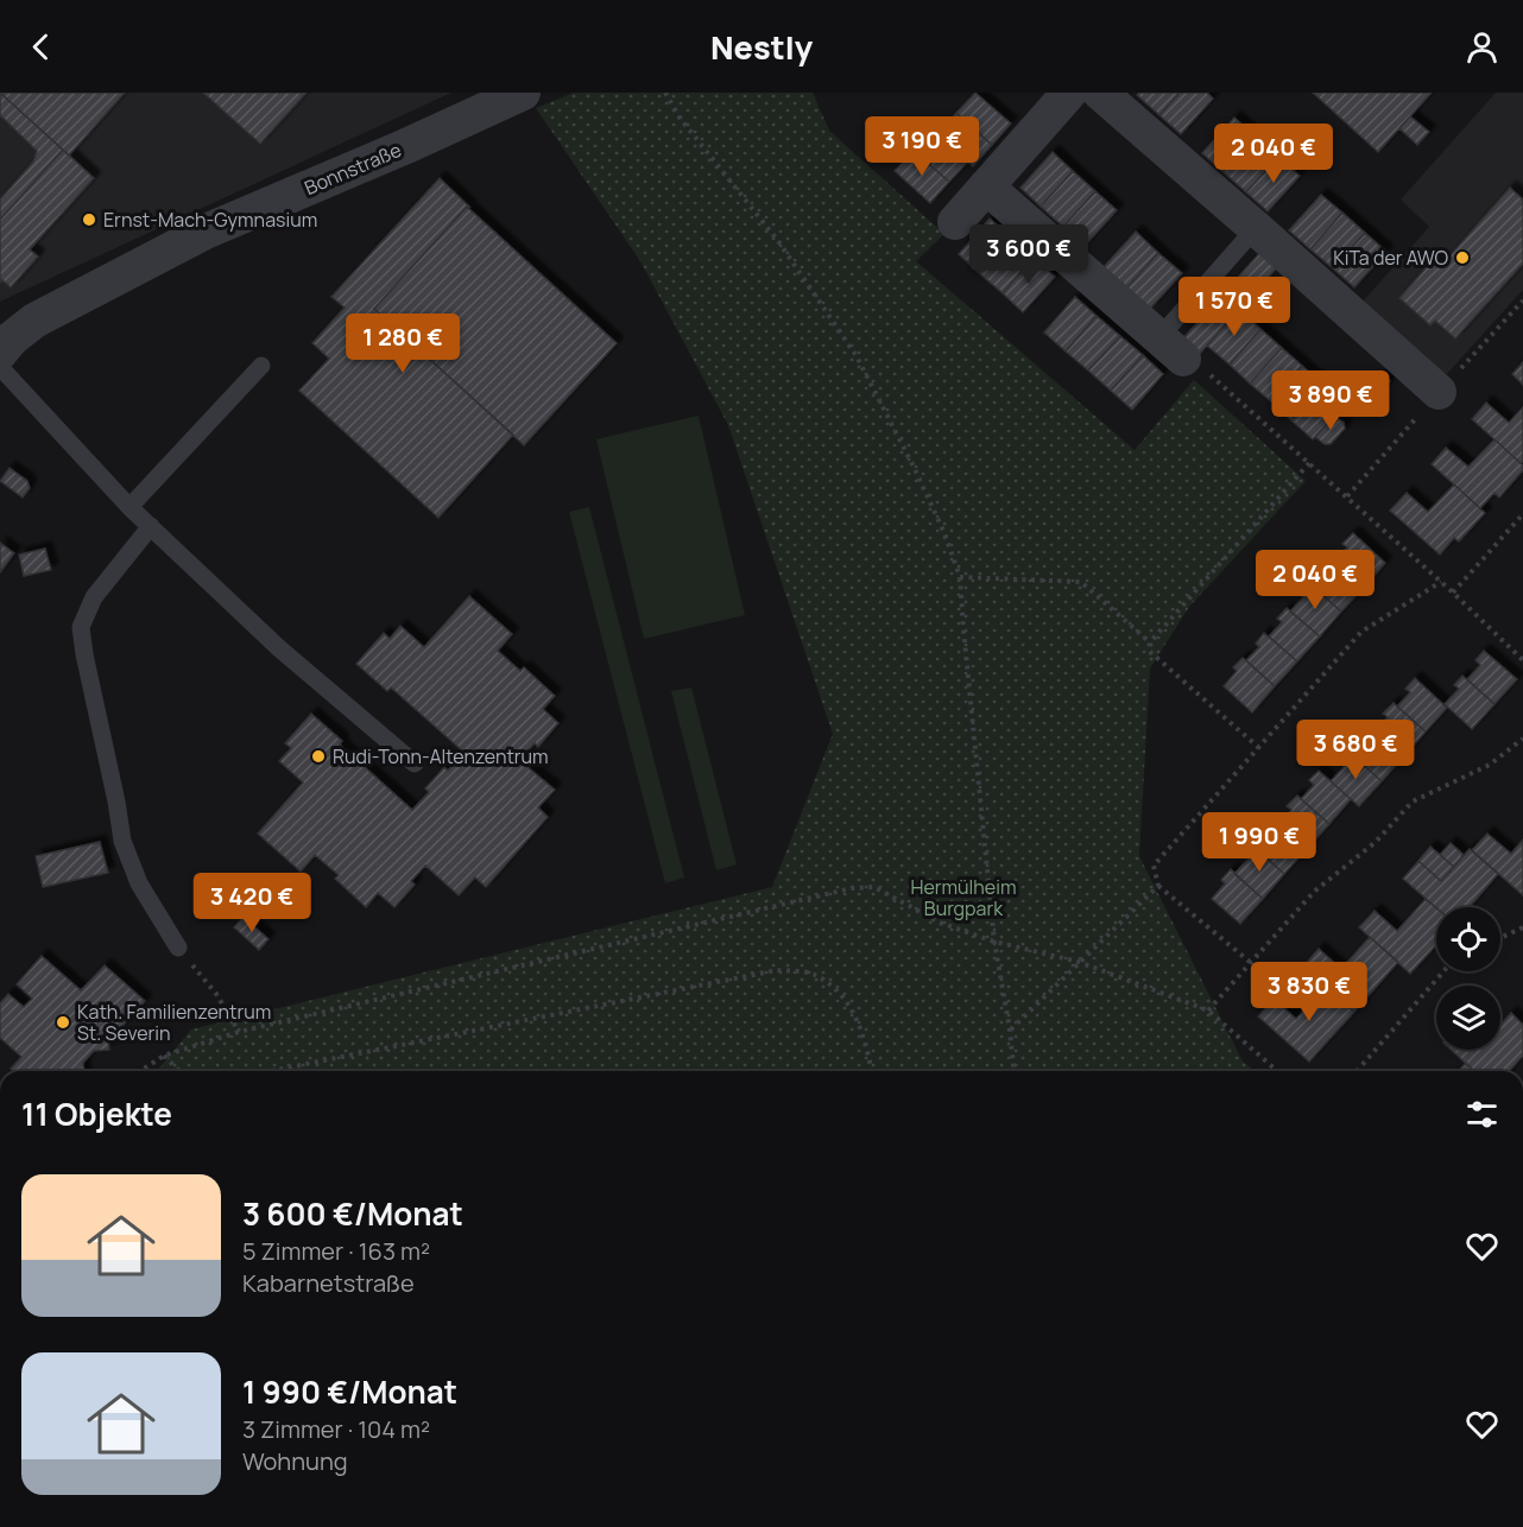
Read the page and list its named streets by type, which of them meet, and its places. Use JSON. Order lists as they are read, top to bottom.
{
  "streets": {
    "street": ["Bonnstraße"]
  },
  "parks": ["Hermülheim Burgpark"],
  "places": [
    "Ernst-Mach-Gymnasium",
    "KiTa der AWO",
    "Rudi-Tonn-Altenzentrum",
    "Kath. Familienzentrum St. Severin"
  ],
  "page": {
    "header": "Nestly",
    "price": [
      "3 190 €",
      "2 040 €",
      "3 600 €",
      "1 570 €",
      "1 280 €",
      "3 890 €",
      "2 040 €",
      "3 680 €",
      "1 990 €",
      "3 420 €",
      "3 830 €"
    ],
    "heading": "11 Objekte",
    "list": [
      {
        "name": "3 600 €/Monat",
        "note": "5 Zimmer · 163 m² · Kabarnetstraße"
      },
      {
        "name": "1 990 €/Monat",
        "note": "3 Zimmer · 104 m² · Wohnung"
      }
    ]
  }
}
